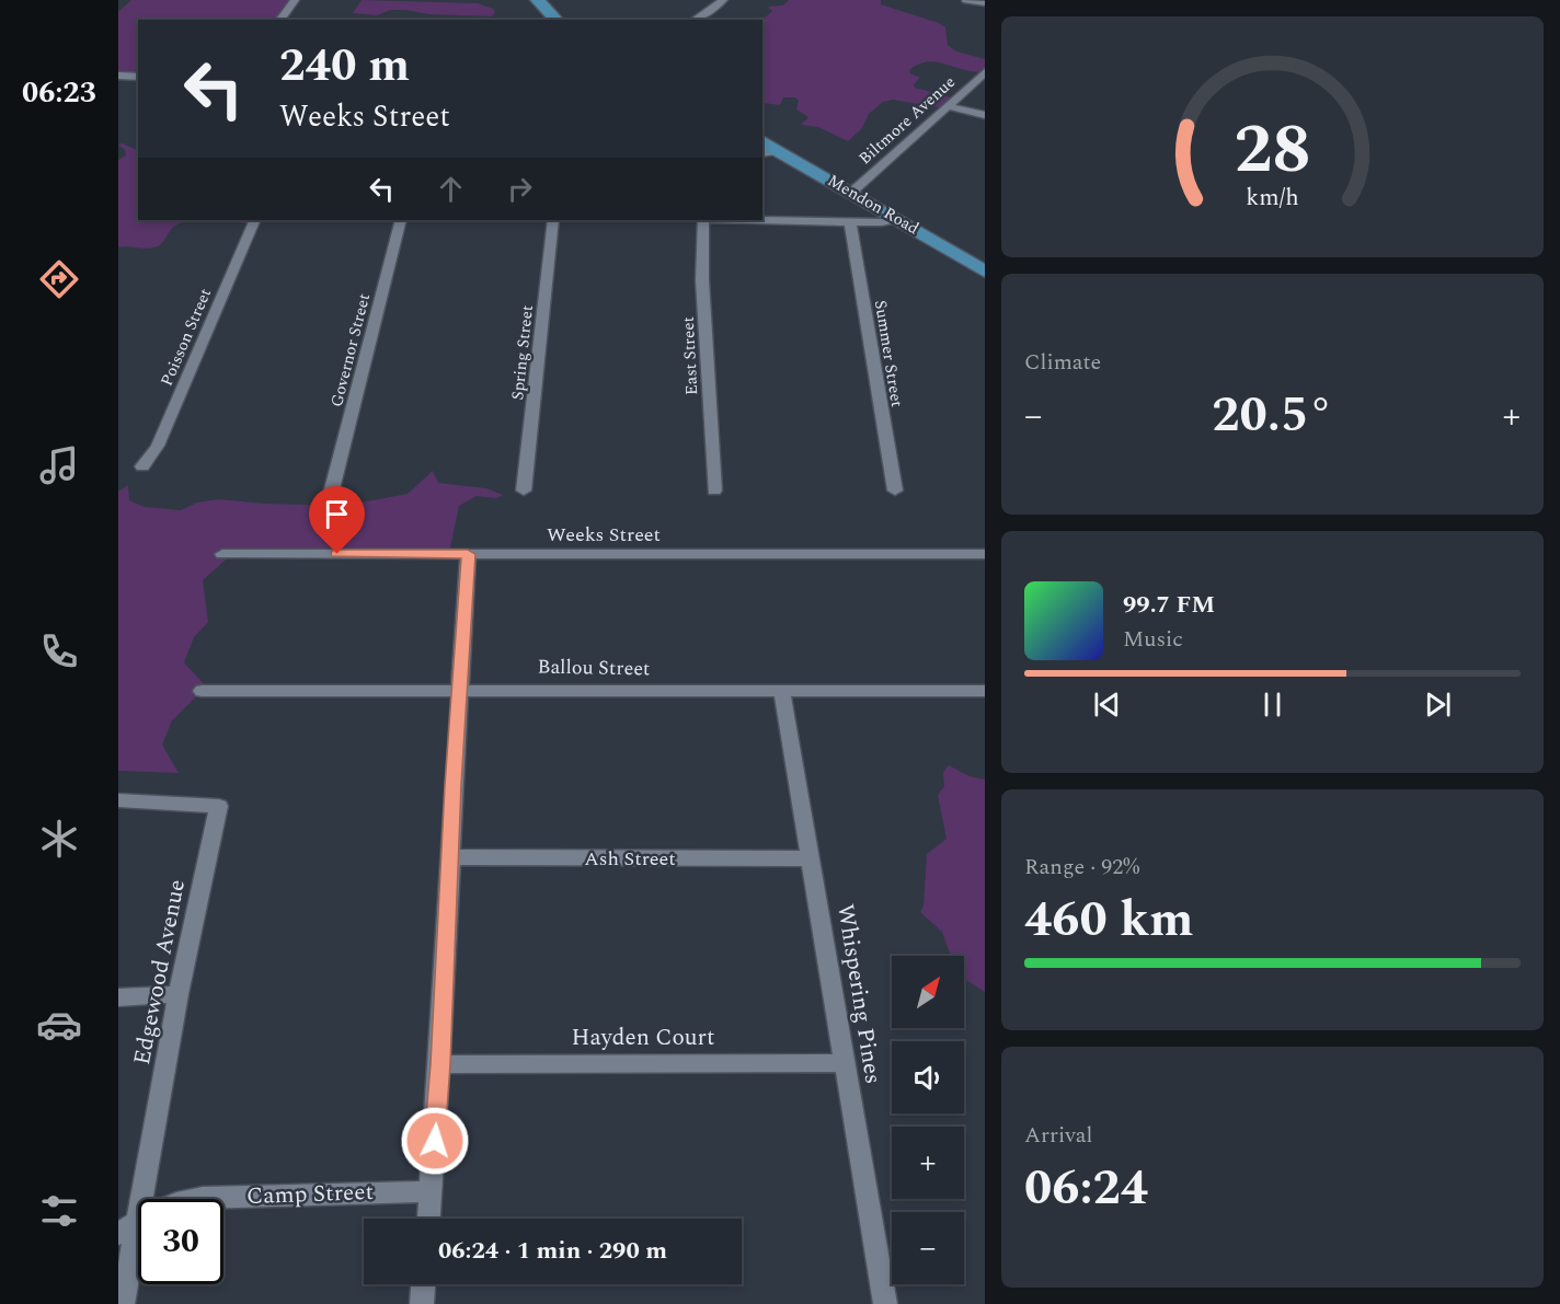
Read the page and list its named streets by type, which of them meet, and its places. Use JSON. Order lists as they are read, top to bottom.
{
  "streets": {
    "main road": ["Mendon Road"],
    "street": [
      "Biltmore Avenue",
      "Poisson Street",
      "Governor Street",
      "Spring Street",
      "Summer Street",
      "East Street",
      "Weeks Street",
      "Ballou Street",
      "Ash Street",
      "Edgewood Avenue",
      "Whispering Pines",
      "Hayden Court",
      "Camp Street"
    ]
  },
  "crossings": [
    ["Biltmore Avenue", "Mendon Road"],
    ["Ballou Street", "Whispering Pines"],
    ["Ash Street", "Whispering Pines"],
    ["Whispering Pines", "Hayden Court"]
  ],
  "north": "top right",
  "page": {
    "tabs": "06:23",
    "turn": ["240 m", "Weeks Street"],
    "tile": [
      "Climate",
      ["Range · 92%", "460 km"],
      ["Arrival", "06:24"]
    ],
    "heat": ["−", "20.5°", "+"],
    "song": ["99.7 FM", "Music"],
    "map_buttons": ["+", "−"],
    "limit": "30",
    "trip": "06:24 · 1 min · 290 m",
    "gauge": ["28", "km/h"]
  }
}
